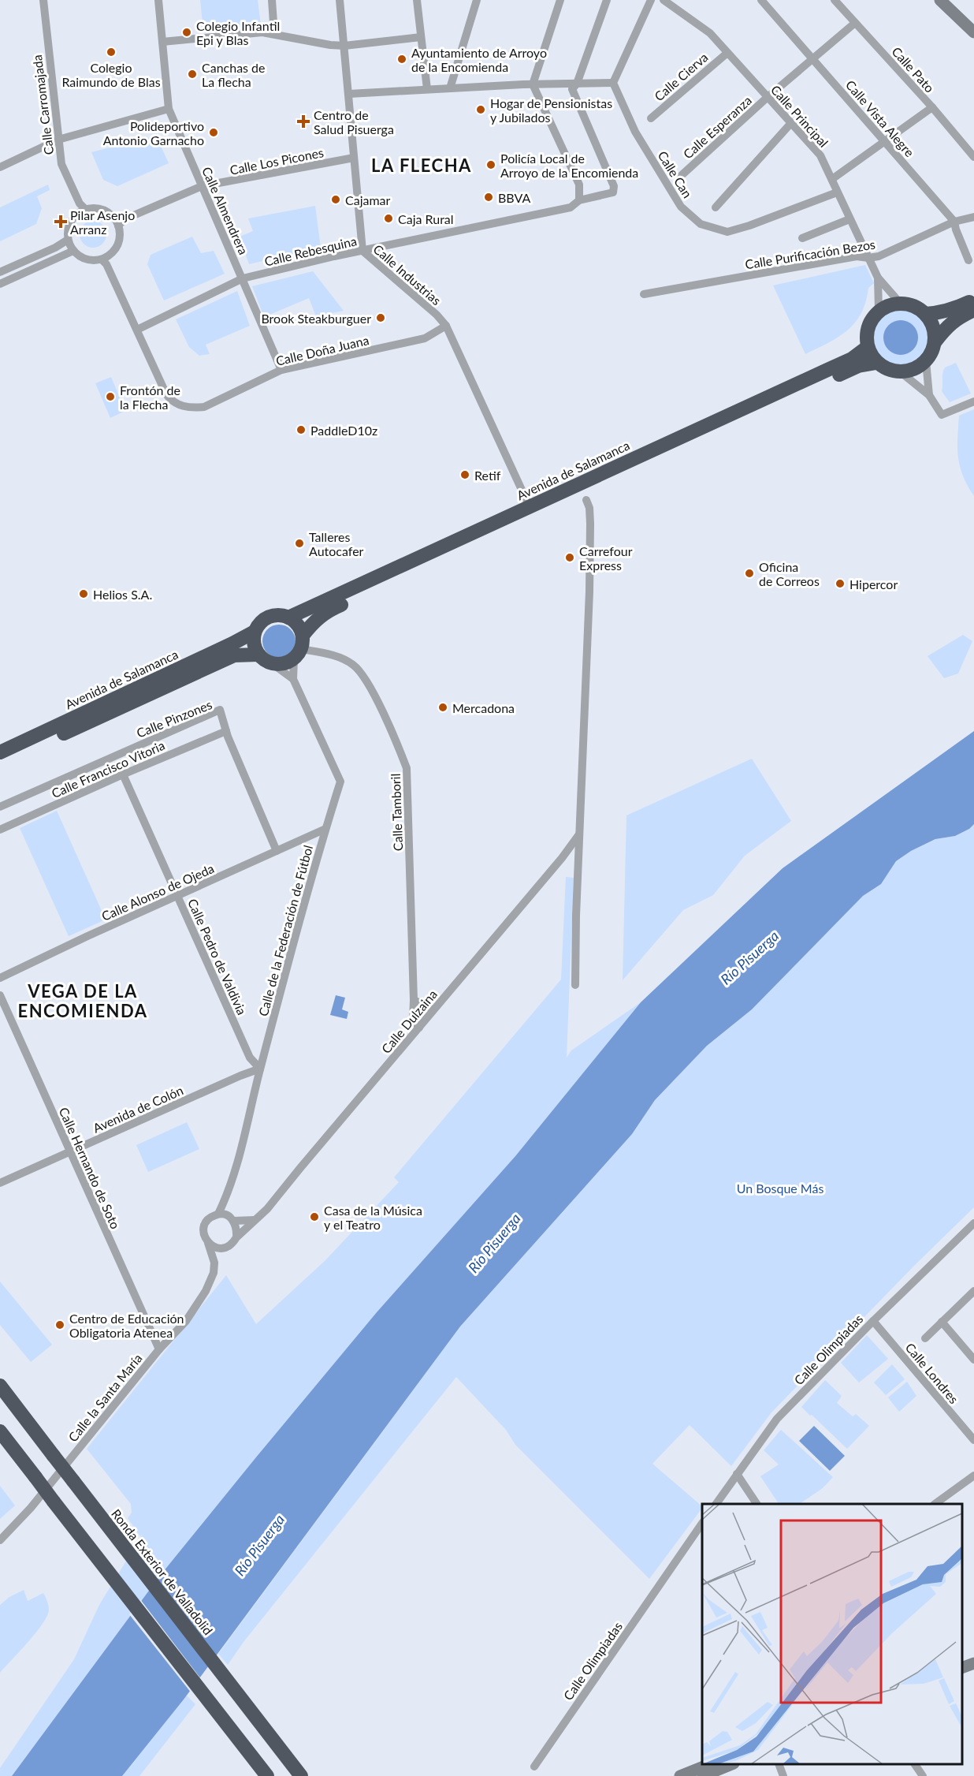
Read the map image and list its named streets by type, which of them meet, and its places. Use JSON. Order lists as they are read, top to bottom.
{
  "streets": {
    "highway": ["Avenida de Salamanca", "Ronda Exterior de Valladolid"],
    "street": [
      "Calle Pato",
      "Calle Cierva",
      "Calle Carromajada",
      "Calle Principal",
      "Calle Vista Alegre",
      "Calle Esperanza",
      "Calle Los Picones",
      "Calle Can",
      "Calle Almendrera",
      "Calle Rebesquina",
      "Calle Purificación Bezos",
      "Calle Industrias",
      "Calle Doña Juana",
      "Calle Pinzones",
      "Calle Francisco Vitoria",
      "Calle Tamboril",
      "Calle Alonso de Ojeda",
      "Calle de la Federación de Fútbol",
      "Calle Pedro de Valdivia",
      "Calle Dulzaina",
      "Avenida de Colón",
      "Calle Hernando de Soto",
      "Calle Olimpiadas",
      "Calle Londres",
      "Calle la Santa María"
    ]
  },
  "crossings": [
    ["Calle Pato", "Calle Esperanza"],
    ["Calle Cierva", "Calle Principal"],
    ["Calle Carromajada", "Calle Los Picones"],
    ["Calle Principal", "Calle Esperanza"],
    ["Calle Principal", "Calle Can"],
    ["Calle Principal", "Calle Purificación Bezos"],
    ["Calle Principal", "Avenida de Salamanca"],
    ["Calle Vista Alegre", "Calle Esperanza"],
    ["Calle Vista Alegre", "Calle Purificación Bezos"],
    ["Calle Los Picones", "Calle Almendrera"],
    ["Calle Los Picones", "Calle Industrias"],
    ["Calle Almendrera", "Calle Rebesquina"],
    ["Calle Almendrera", "Calle Doña Juana"],
    ["Calle Rebesquina", "Calle Industrias"],
    ["Calle Rebesquina", "Calle Doña Juana"],
    ["Calle Industrias", "Calle Doña Juana"],
    ["Avenida de Salamanca", "Calle Tamboril"],
    ["Avenida de Salamanca", "Calle de la Federación de Fútbol"],
    ["Calle Pinzones", "Calle Francisco Vitoria"],
    ["Calle Pinzones", "Calle Alonso de Ojeda"],
    ["Calle Francisco Vitoria", "Calle Pedro de Valdivia"],
    ["Calle Tamboril", "Calle de la Federación de Fútbol"],
    ["Calle Tamboril", "Calle Dulzaina"],
    ["Calle Alonso de Ojeda", "Calle de la Federación de Fútbol"],
    ["Calle Alonso de Ojeda", "Calle Pedro de Valdivia"],
    ["Calle de la Federación de Fútbol", "Calle Pedro de Valdivia"],
    ["Calle de la Federación de Fútbol", "Calle Dulzaina"],
    ["Calle de la Federación de Fútbol", "Avenida de Colón"],
    ["Calle de la Federación de Fútbol", "Calle la Santa María"],
    ["Calle Pedro de Valdivia", "Avenida de Colón"],
    ["Calle Dulzaina", "Calle la Santa María"],
    ["Avenida de Colón", "Calle Hernando de Soto"],
    ["Calle Hernando de Soto", "Calle la Santa María"],
    ["Calle Olimpiadas", "Calle Londres"]
  ],
  "districts": ["LA FLECHA", "VEGA DE LA ENCOMIENDA"],
  "water": ["Río Pisuerga"],
  "parks": ["Un Bosque Más"],
  "places": {
    "other": [
      "Colegio Infantil Epi y Blas",
      "Colegio Raimundo de Blas",
      "Ayuntamiento de Arroyo de la Encomienda",
      "Canchas de La flecha",
      "Hogar de Pensionistas y Jubilados",
      "Polideportivo Antonio Garnacho",
      "Policía Local de Arroyo de la Encomienda",
      "BBVA",
      "Cajamar",
      "Caja Rural",
      "Brook Steakburguer",
      "Frontón de la Flecha",
      "PaddleD10z",
      "Retif",
      "Talleres Autocafer",
      "Carrefour Express",
      "Oficina de Correos",
      "Hipercor",
      "Helios S.A.",
      "Mercadona",
      "Casa de la Música y el Teatro",
      "Centro de Educación Obligatoria Atenea"
    ],
    "health": ["Centro de Salud Pisuerga", "Pilar Asenjo Arranz"]
  }
}
